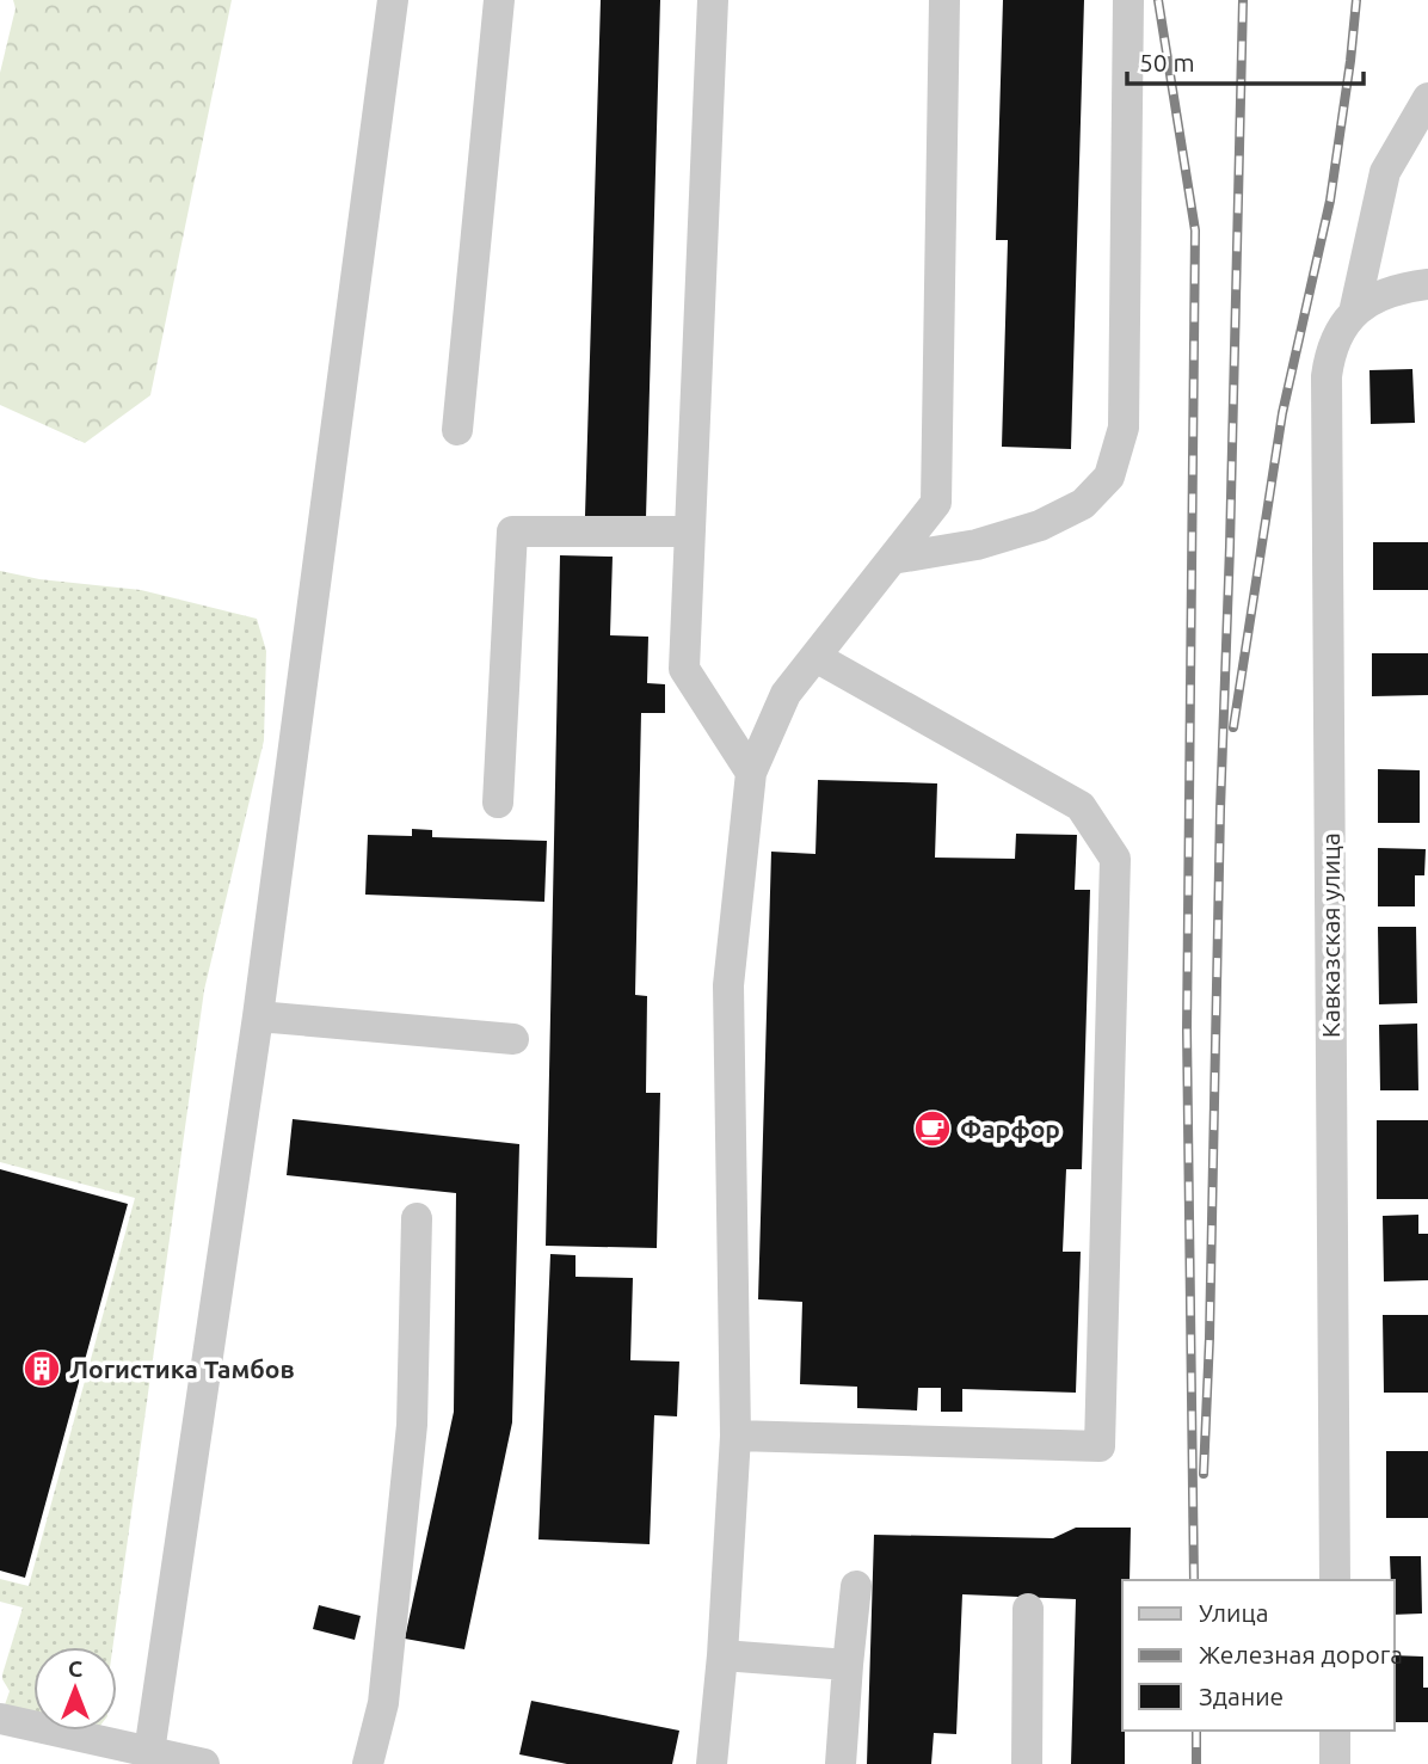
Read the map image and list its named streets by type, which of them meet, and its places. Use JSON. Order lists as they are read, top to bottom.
{
  "streets": {
    "street": ["Кавказская улица"]
  },
  "places": {
    "cafe": ["Фарфор"],
    "building": ["Логистика Тамбов"]
  },
  "legend": ["Улица", "Железная дорога", "Здание"],
  "scale_bar": "50 m",
  "north": "top"
}
